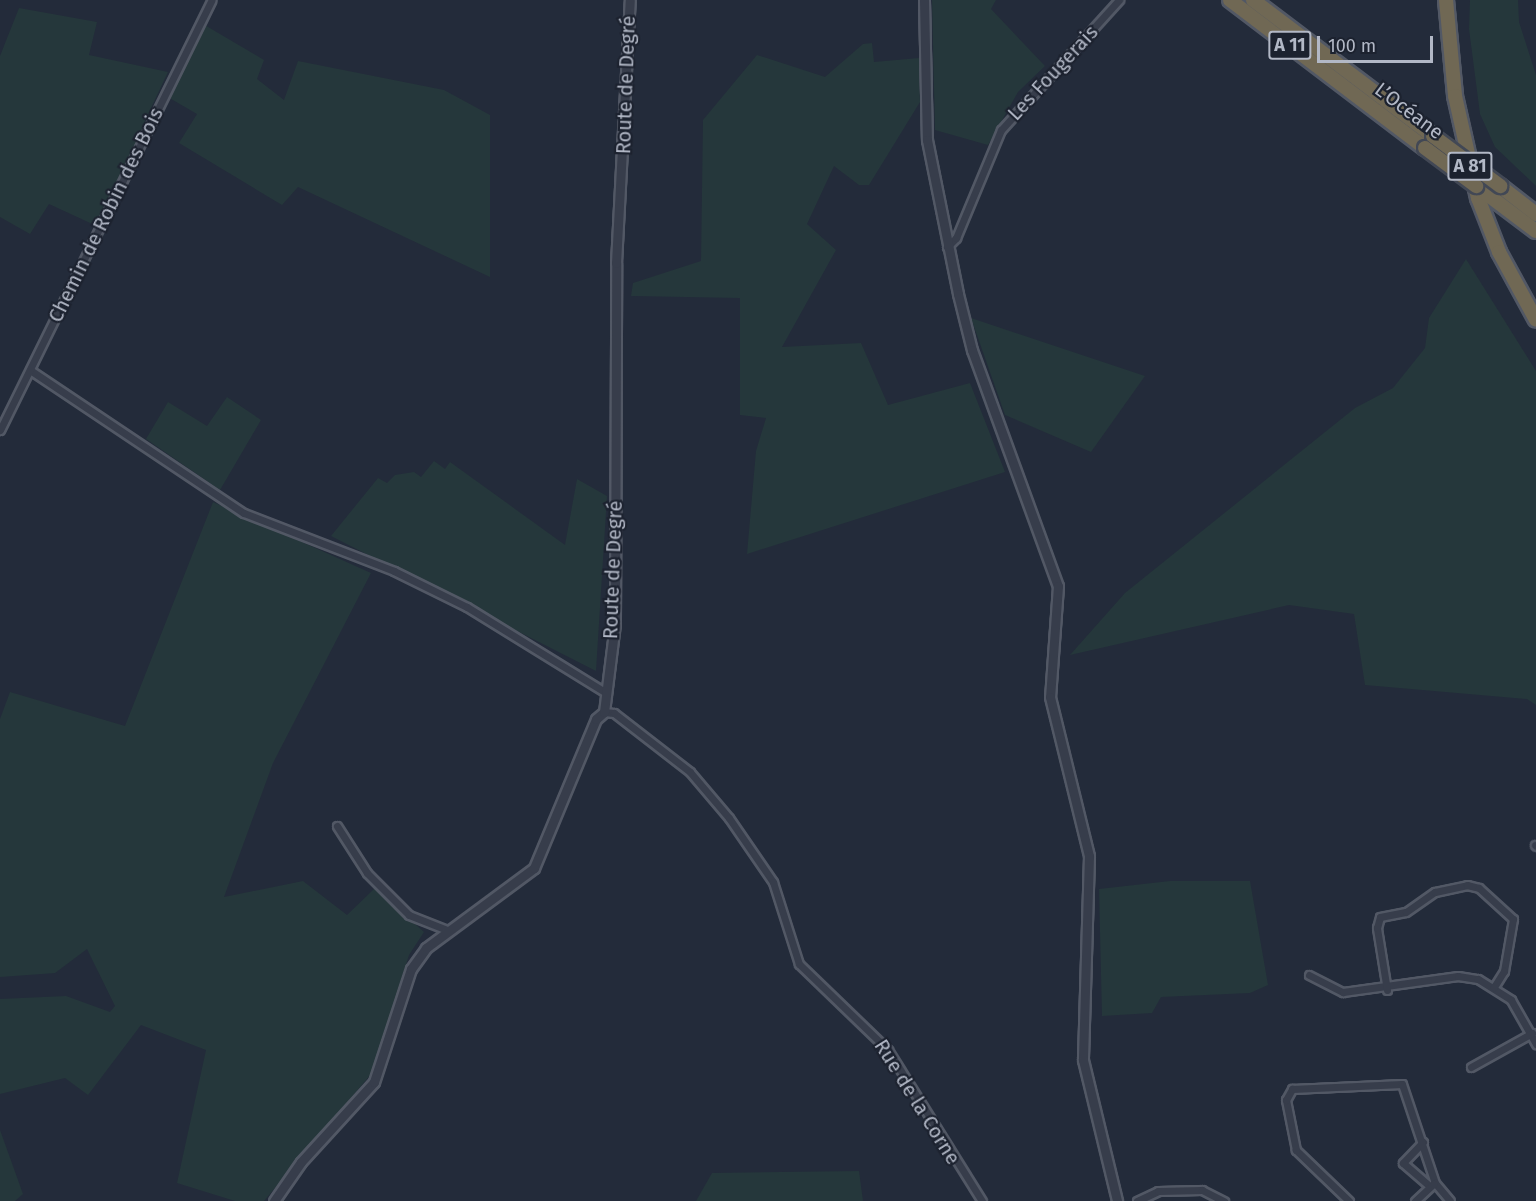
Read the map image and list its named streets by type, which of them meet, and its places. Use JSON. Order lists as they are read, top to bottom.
{
  "streets": {
    "highway": ["A 11", "L’Océane", "A 81"],
    "street": [
      "Les Fougerais",
      "Route de Degré",
      "Chemin de Robin des Bois",
      "Rue de la Corne"
    ]
  },
  "crossings": [
    ["Route de Degré", "Rue de la Corne"]
  ],
  "scale_bar": "100 m"
}
